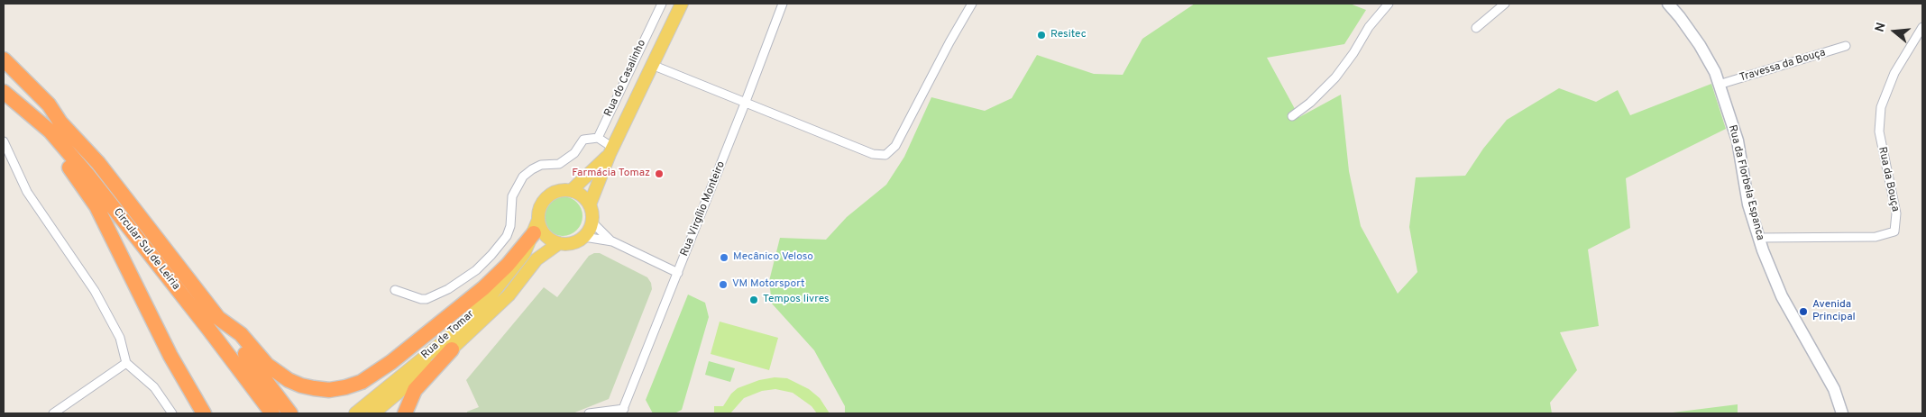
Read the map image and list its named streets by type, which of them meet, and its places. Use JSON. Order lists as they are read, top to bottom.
{
  "streets": {
    "highway": ["Circular Sul de Leiria"],
    "main road": ["Rua de Tomar"],
    "street": [
      "Travessa da Bouça",
      "Rua do Casalinho",
      "Rua da Bouça",
      "Rua da Florbela Espanca",
      "Rua Virgílio Monteiro"
    ]
  },
  "crossings": [
    ["Travessa da Bouça", "Rua da Florbela Espanca"],
    ["Rua da Bouça", "Rua da Florbela Espanca"]
  ],
  "places": [
    "Resitec",
    "Farmácia Tomaz",
    "Mecânico Veloso",
    "VM Motorsport",
    "Tempos livres",
    "Avenida Principal"
  ],
  "north": "left"
}
